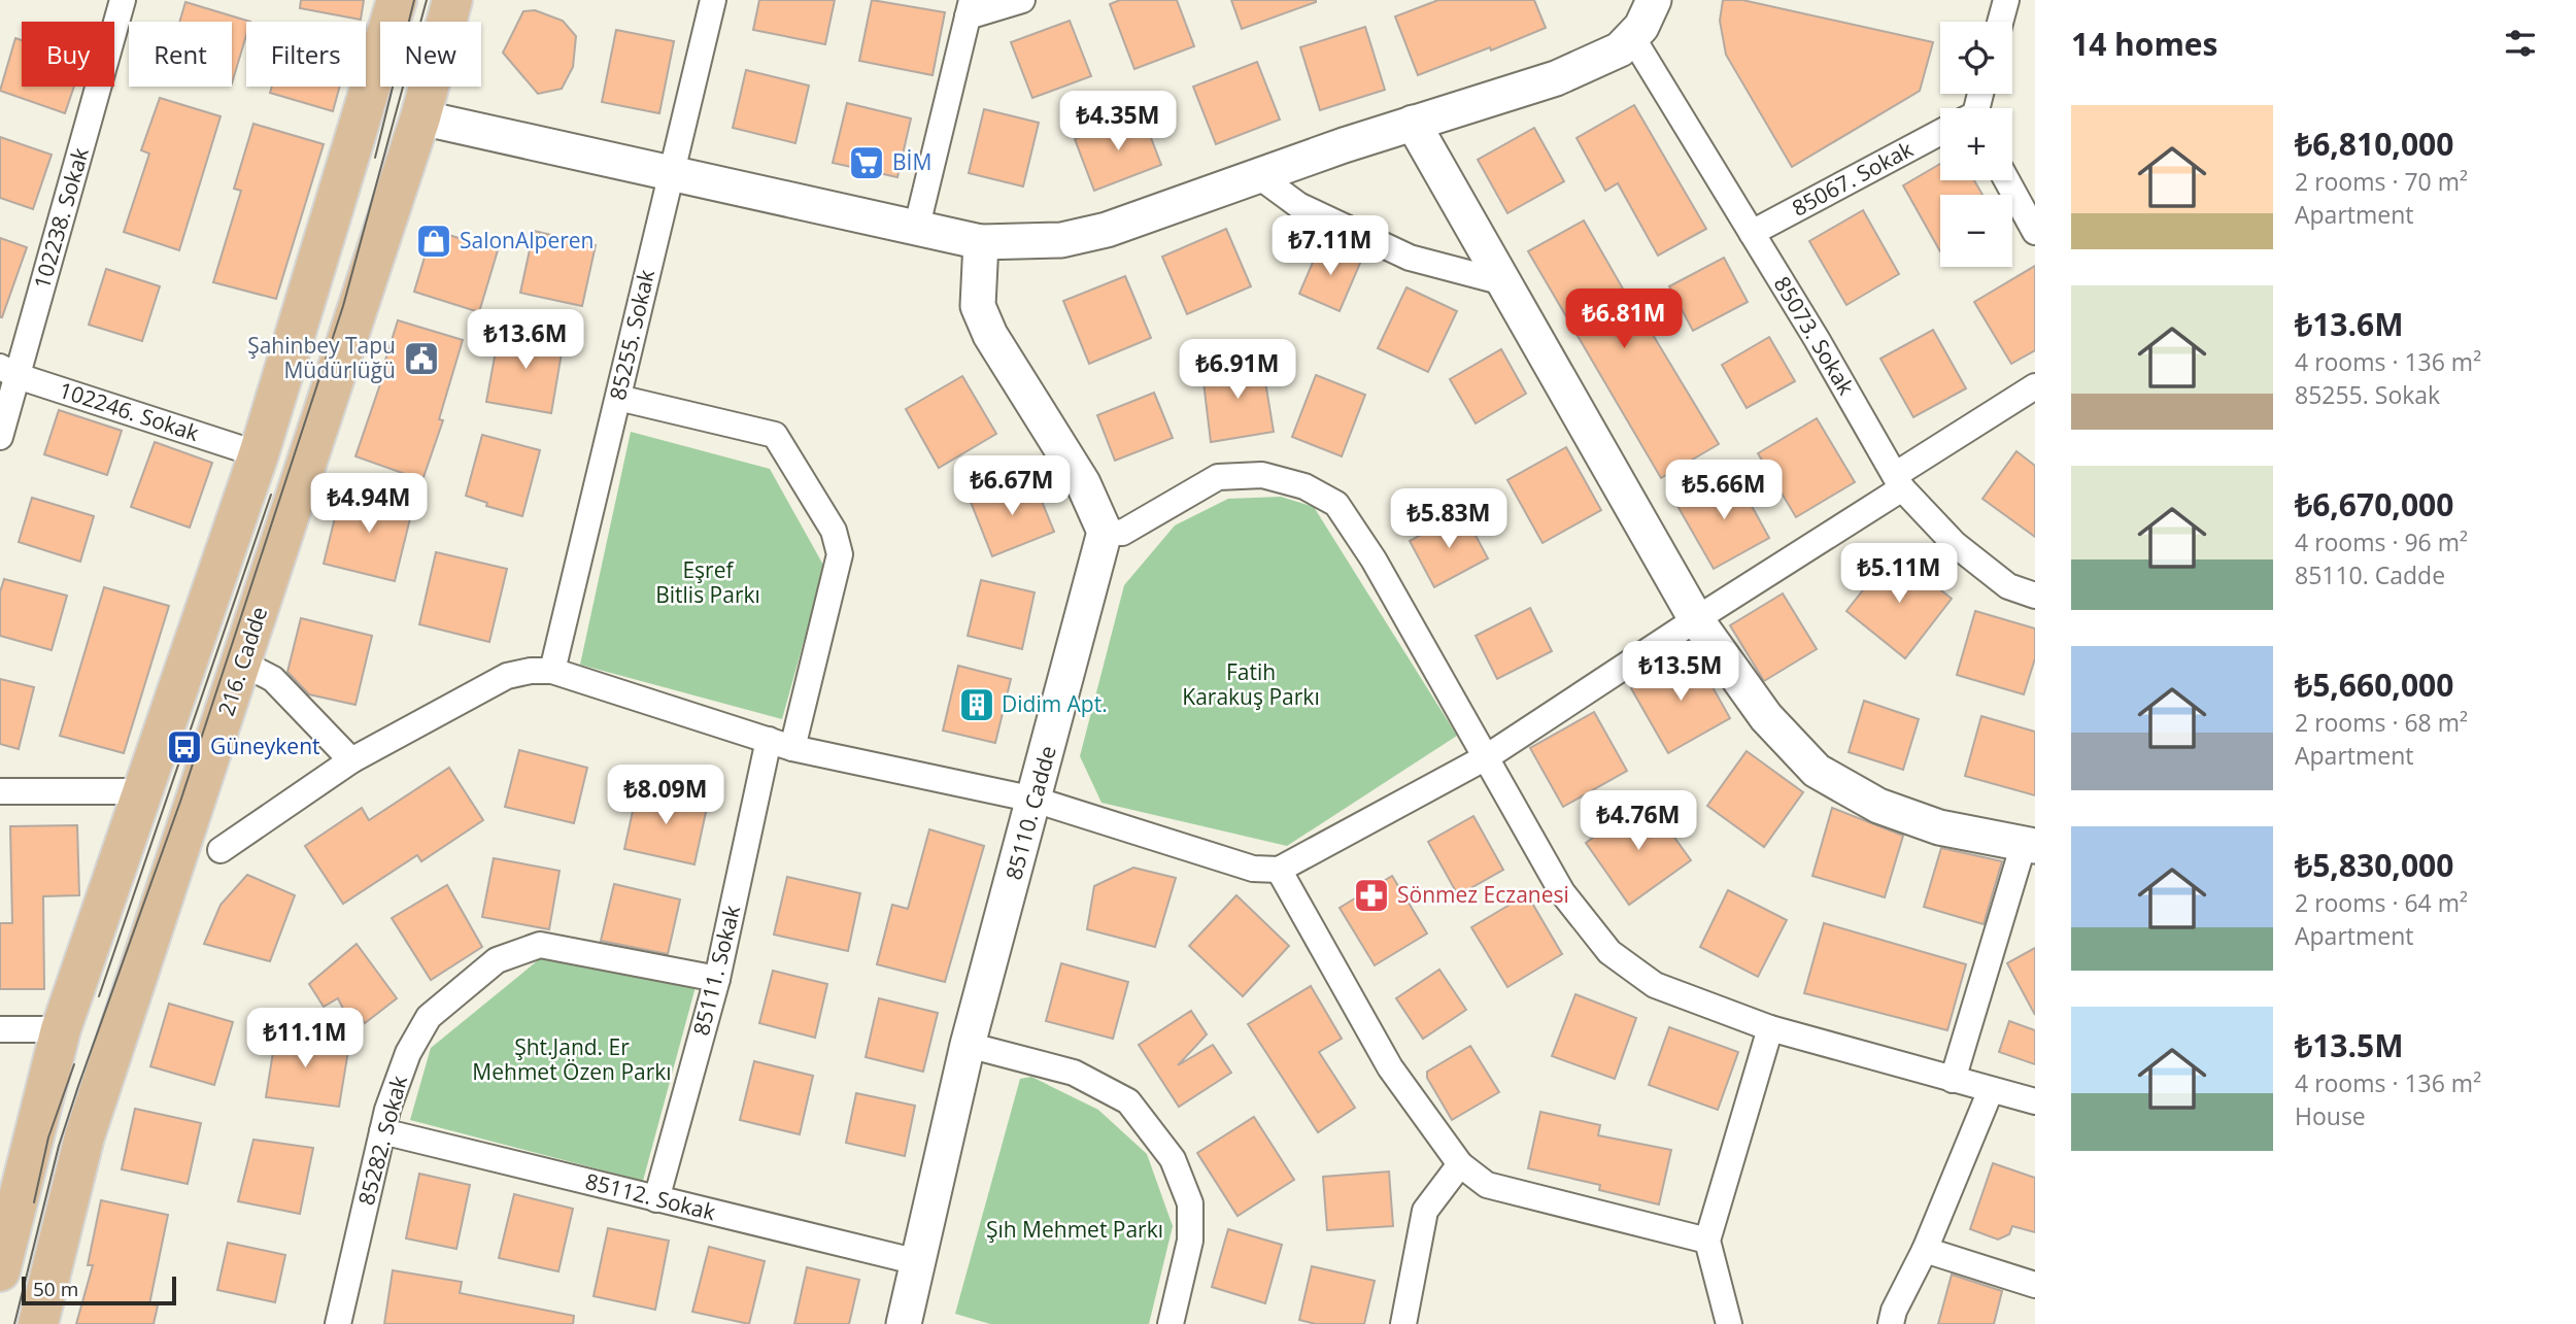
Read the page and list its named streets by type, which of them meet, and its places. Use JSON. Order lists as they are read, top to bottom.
{
  "streets": {
    "main road": ["216. Cadde"],
    "street": [
      "85067. Sokak",
      "102238. Sokak",
      "85255. Sokak",
      "85073. Sokak",
      "102246. Sokak",
      "85110. Cadde",
      "85111. Sokak",
      "85282. Sokak",
      "85112. Sokak"
    ]
  },
  "crossings": [
    ["85067. Sokak", "85073. Sokak"],
    ["102238. Sokak", "102246. Sokak"],
    ["85255. Sokak", "85111. Sokak"],
    ["85110. Cadde", "85112. Sokak"],
    ["85111. Sokak", "85282. Sokak"],
    ["85111. Sokak", "85112. Sokak"],
    ["85282. Sokak", "85112. Sokak"]
  ],
  "parks": [
    "Eşref Bitlis Parkı",
    "Fatih Karakuş Parkı",
    "Şht.Jand. Er Mehmet Özen Parkı",
    "Şıh Mehmet Parkı"
  ],
  "places": {
    "supermarket": ["BİM"],
    "shop": ["SalonAlperen"],
    "public building": ["Şahinbey Tapu Müdürlüğü"],
    "building": ["Didim Apt."],
    "bus stop": ["Güneykent"],
    "pharmacy": ["Sönmez Eczanesi"]
  },
  "scale_bar": "50 m",
  "page": {
    "heading": "14 homes",
    "map_buttons": ["+", "−"],
    "chip": [
      "Buy",
      "Rent",
      "Filters",
      "New"
    ],
    "list": [
      {
        "name": "₺6,810,000",
        "note": "2 rooms · 70 m² · Apartment"
      },
      {
        "name": "₺13.6M",
        "note": "4 rooms · 136 m² · 85255. Sokak"
      },
      {
        "name": "₺6,670,000",
        "note": "4 rooms · 96 m² · 85110. Cadde"
      },
      {
        "name": "₺5,660,000",
        "note": "2 rooms · 68 m² · Apartment"
      },
      {
        "name": "₺5,830,000",
        "note": "2 rooms · 64 m² · Apartment"
      },
      {
        "name": "₺13.5M",
        "note": "4 rooms · 136 m² · House"
      }
    ],
    "price": [
      "₺4.35M",
      "₺7.11M",
      "₺6.81M",
      "₺13.6M",
      "₺6.91M",
      "₺6.67M",
      "₺5.66M",
      "₺4.94M",
      "₺5.83M",
      "₺5.11M",
      "₺13.5M",
      "₺8.09M",
      "₺4.76M",
      "₺11.1M"
    ],
    "scale": "50 m"
  }
}
